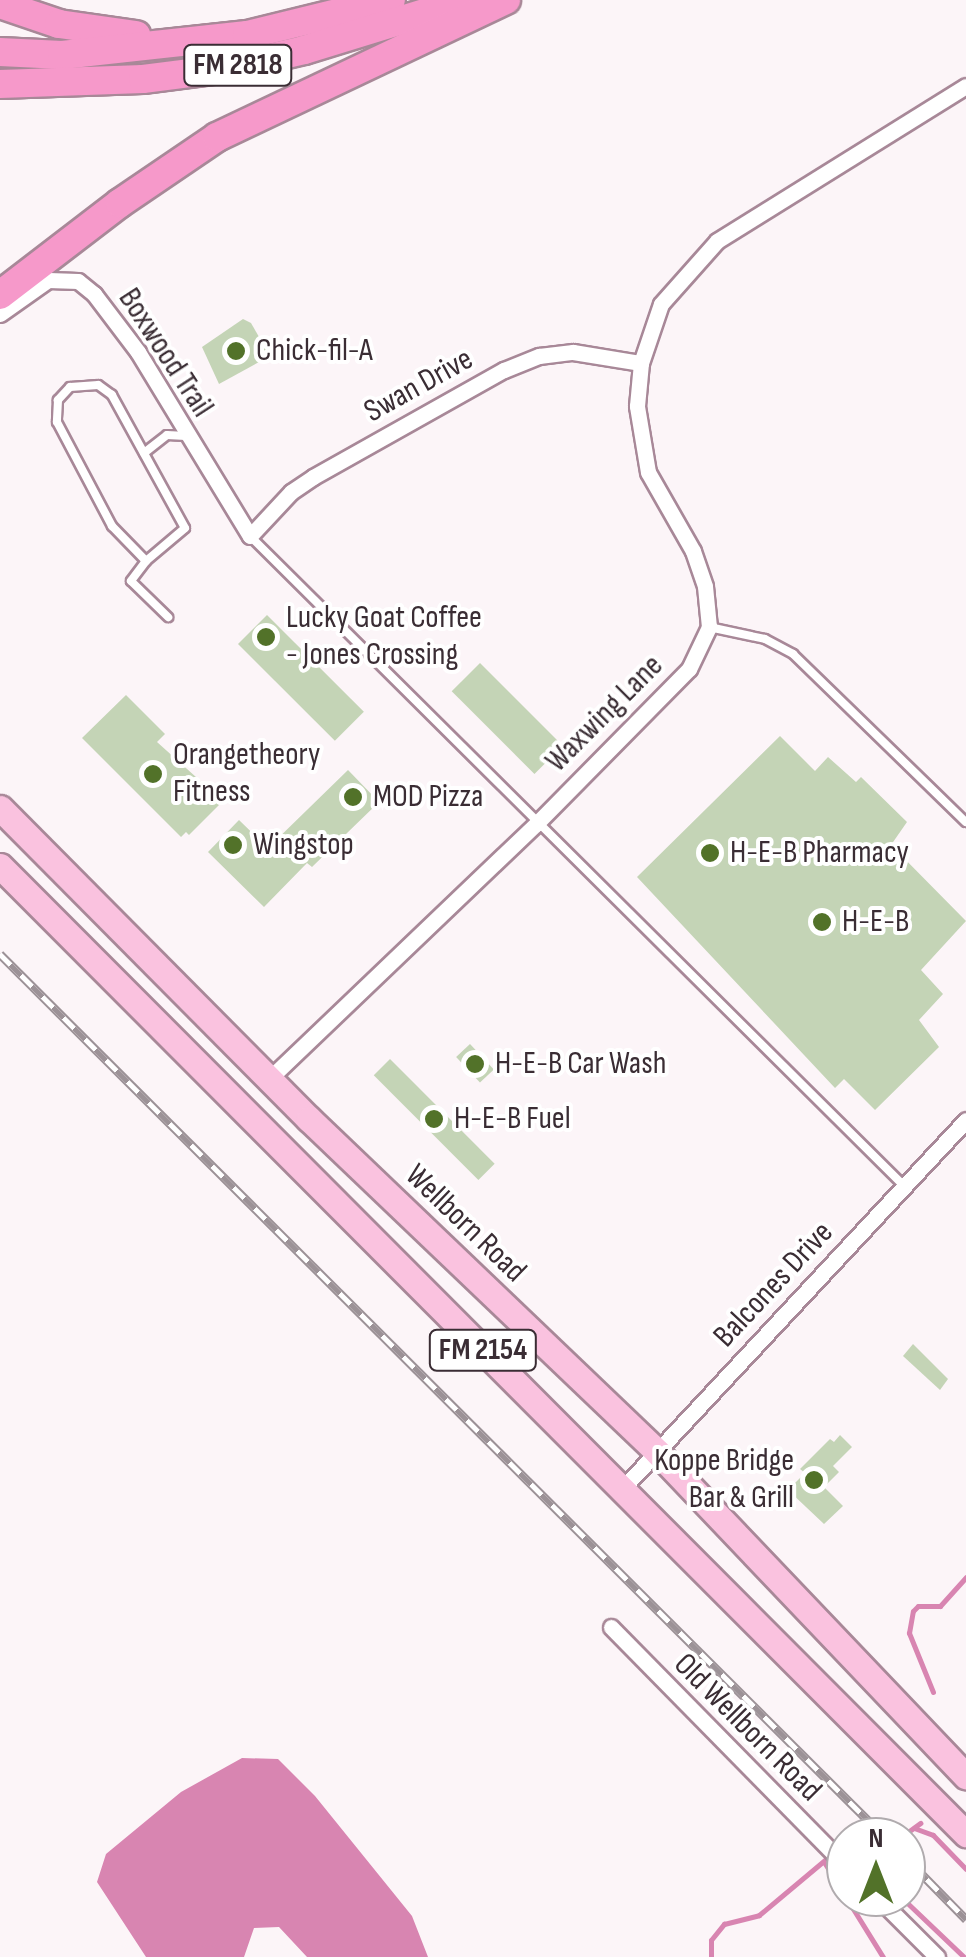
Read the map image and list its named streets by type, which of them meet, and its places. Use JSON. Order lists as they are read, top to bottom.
{
  "streets": {
    "highway": ["FM 2818"],
    "main road": ["Wellborn Road", "FM 2154"],
    "street": [
      "Boxwood Trail",
      "Swan Drive",
      "Waxwing Lane",
      "Balcones Drive",
      "Old Wellborn Road"
    ]
  },
  "crossings": [
    ["Boxwood Trail", "Swan Drive"],
    ["Waxwing Lane", "Wellborn Road"],
    ["Wellborn Road", "Balcones Drive"],
    ["Balcones Drive", "FM 2154"]
  ],
  "places": [
    "Chick-fil-A",
    "Lucky Goat Coffee - Jones Crossing",
    "Orangetheory Fitness",
    "MOD Pizza",
    "Wingstop",
    "H-E-B Pharmacy",
    "H-E-B",
    "H-E-B Car Wash",
    "H-E-B Fuel",
    "Koppe Bridge Bar & Grill"
  ],
  "north": "top"
}
